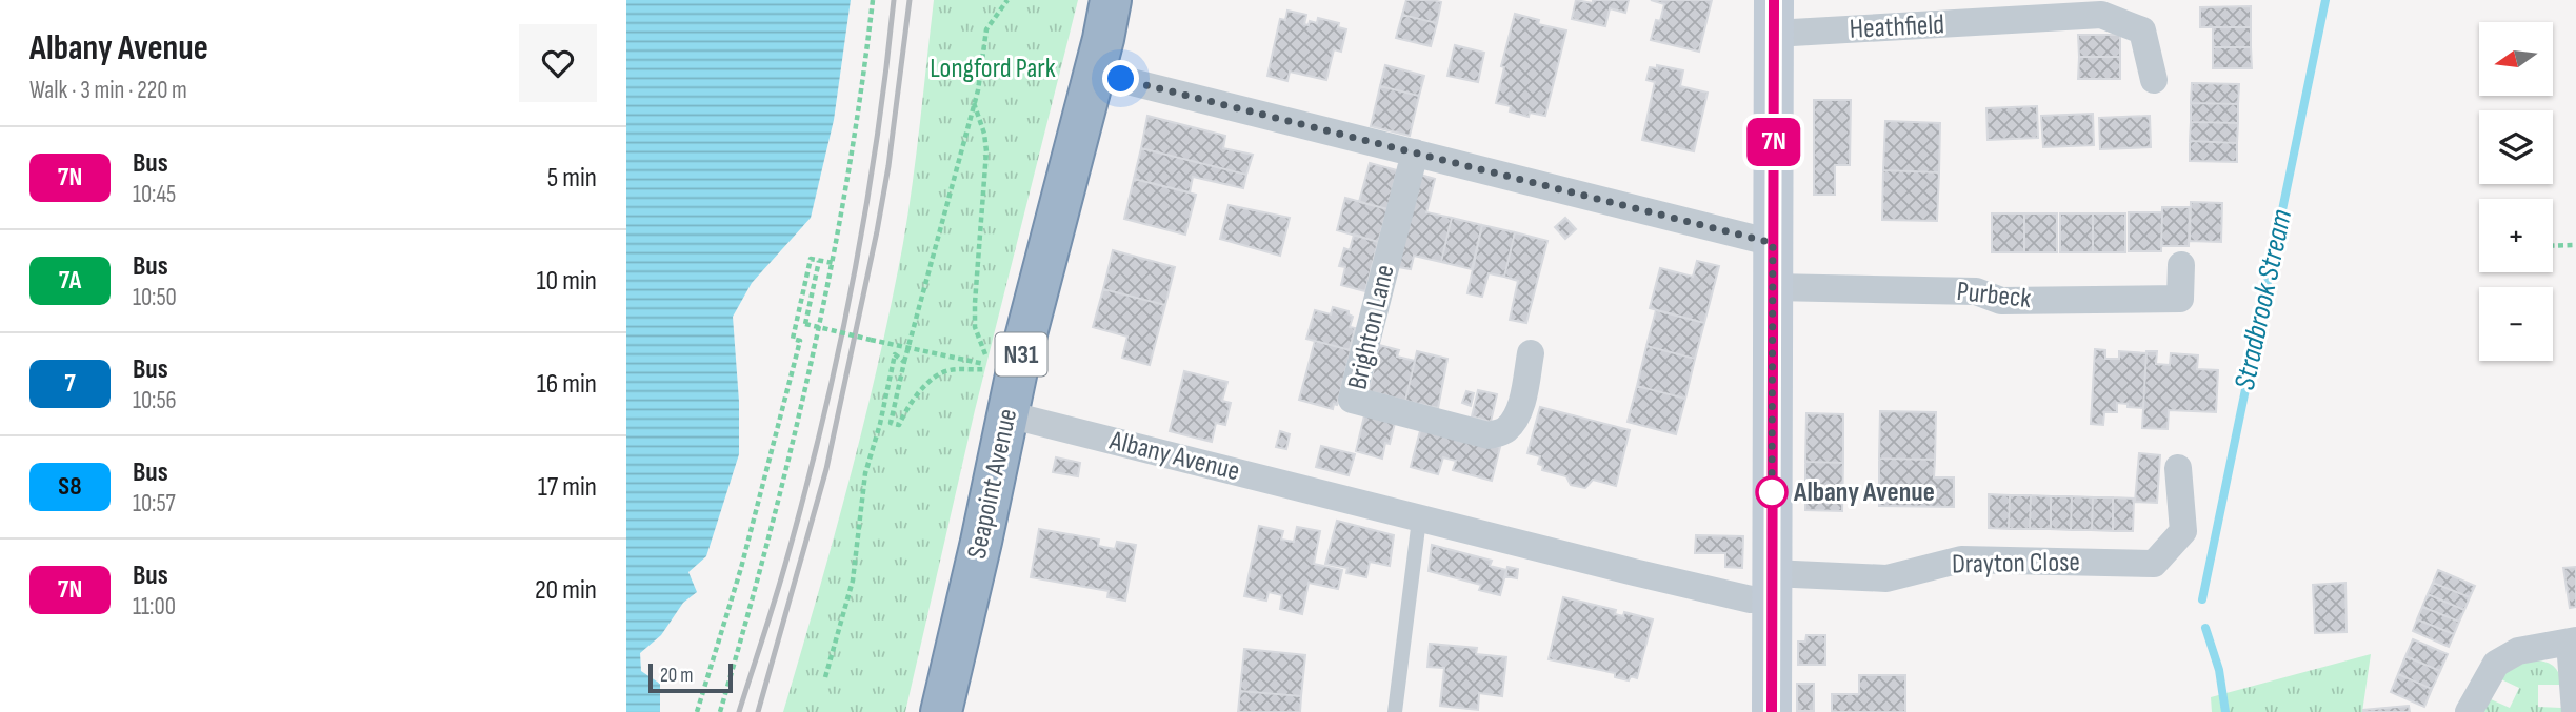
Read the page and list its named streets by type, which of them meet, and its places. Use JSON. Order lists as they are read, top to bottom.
{
  "streets": {
    "highway": ["N31", "Seapoint Avenue"],
    "street": [
      "Heathfield",
      "Purbeck",
      "Brighton Lane",
      "Albany Avenue",
      "Drayton Close"
    ]
  },
  "crossings": [
    ["Albany Avenue", "Seapoint Avenue"],
    ["Albany Avenue", "Drayton Close"]
  ],
  "water": ["Stradbrook Stream"],
  "parks": ["Longford Park"],
  "places": ["Albany Avenue"],
  "lines": ["bus line 7N"],
  "scale_bar": "20 m",
  "north": "left",
  "page": {
    "heading": ["Albany Avenue", "Walk · 3 min · 220 m"],
    "on_map": "7N",
    "map_buttons": ["+", "−"],
    "list": [
      {
        "mark": "7N",
        "name": "Bus",
        "note": "10:45",
        "value": "5 min"
      },
      {
        "mark": "7A",
        "name": "Bus",
        "note": "10:50",
        "value": "10 min"
      },
      {
        "mark": "7",
        "name": "Bus",
        "note": "10:56",
        "value": "16 min"
      },
      {
        "mark": "S8",
        "name": "Bus",
        "note": "10:57",
        "value": "17 min"
      },
      {
        "mark": "7N",
        "name": "Bus",
        "note": "11:00",
        "value": "20 min"
      }
    ],
    "scale": "20 m"
  }
}
